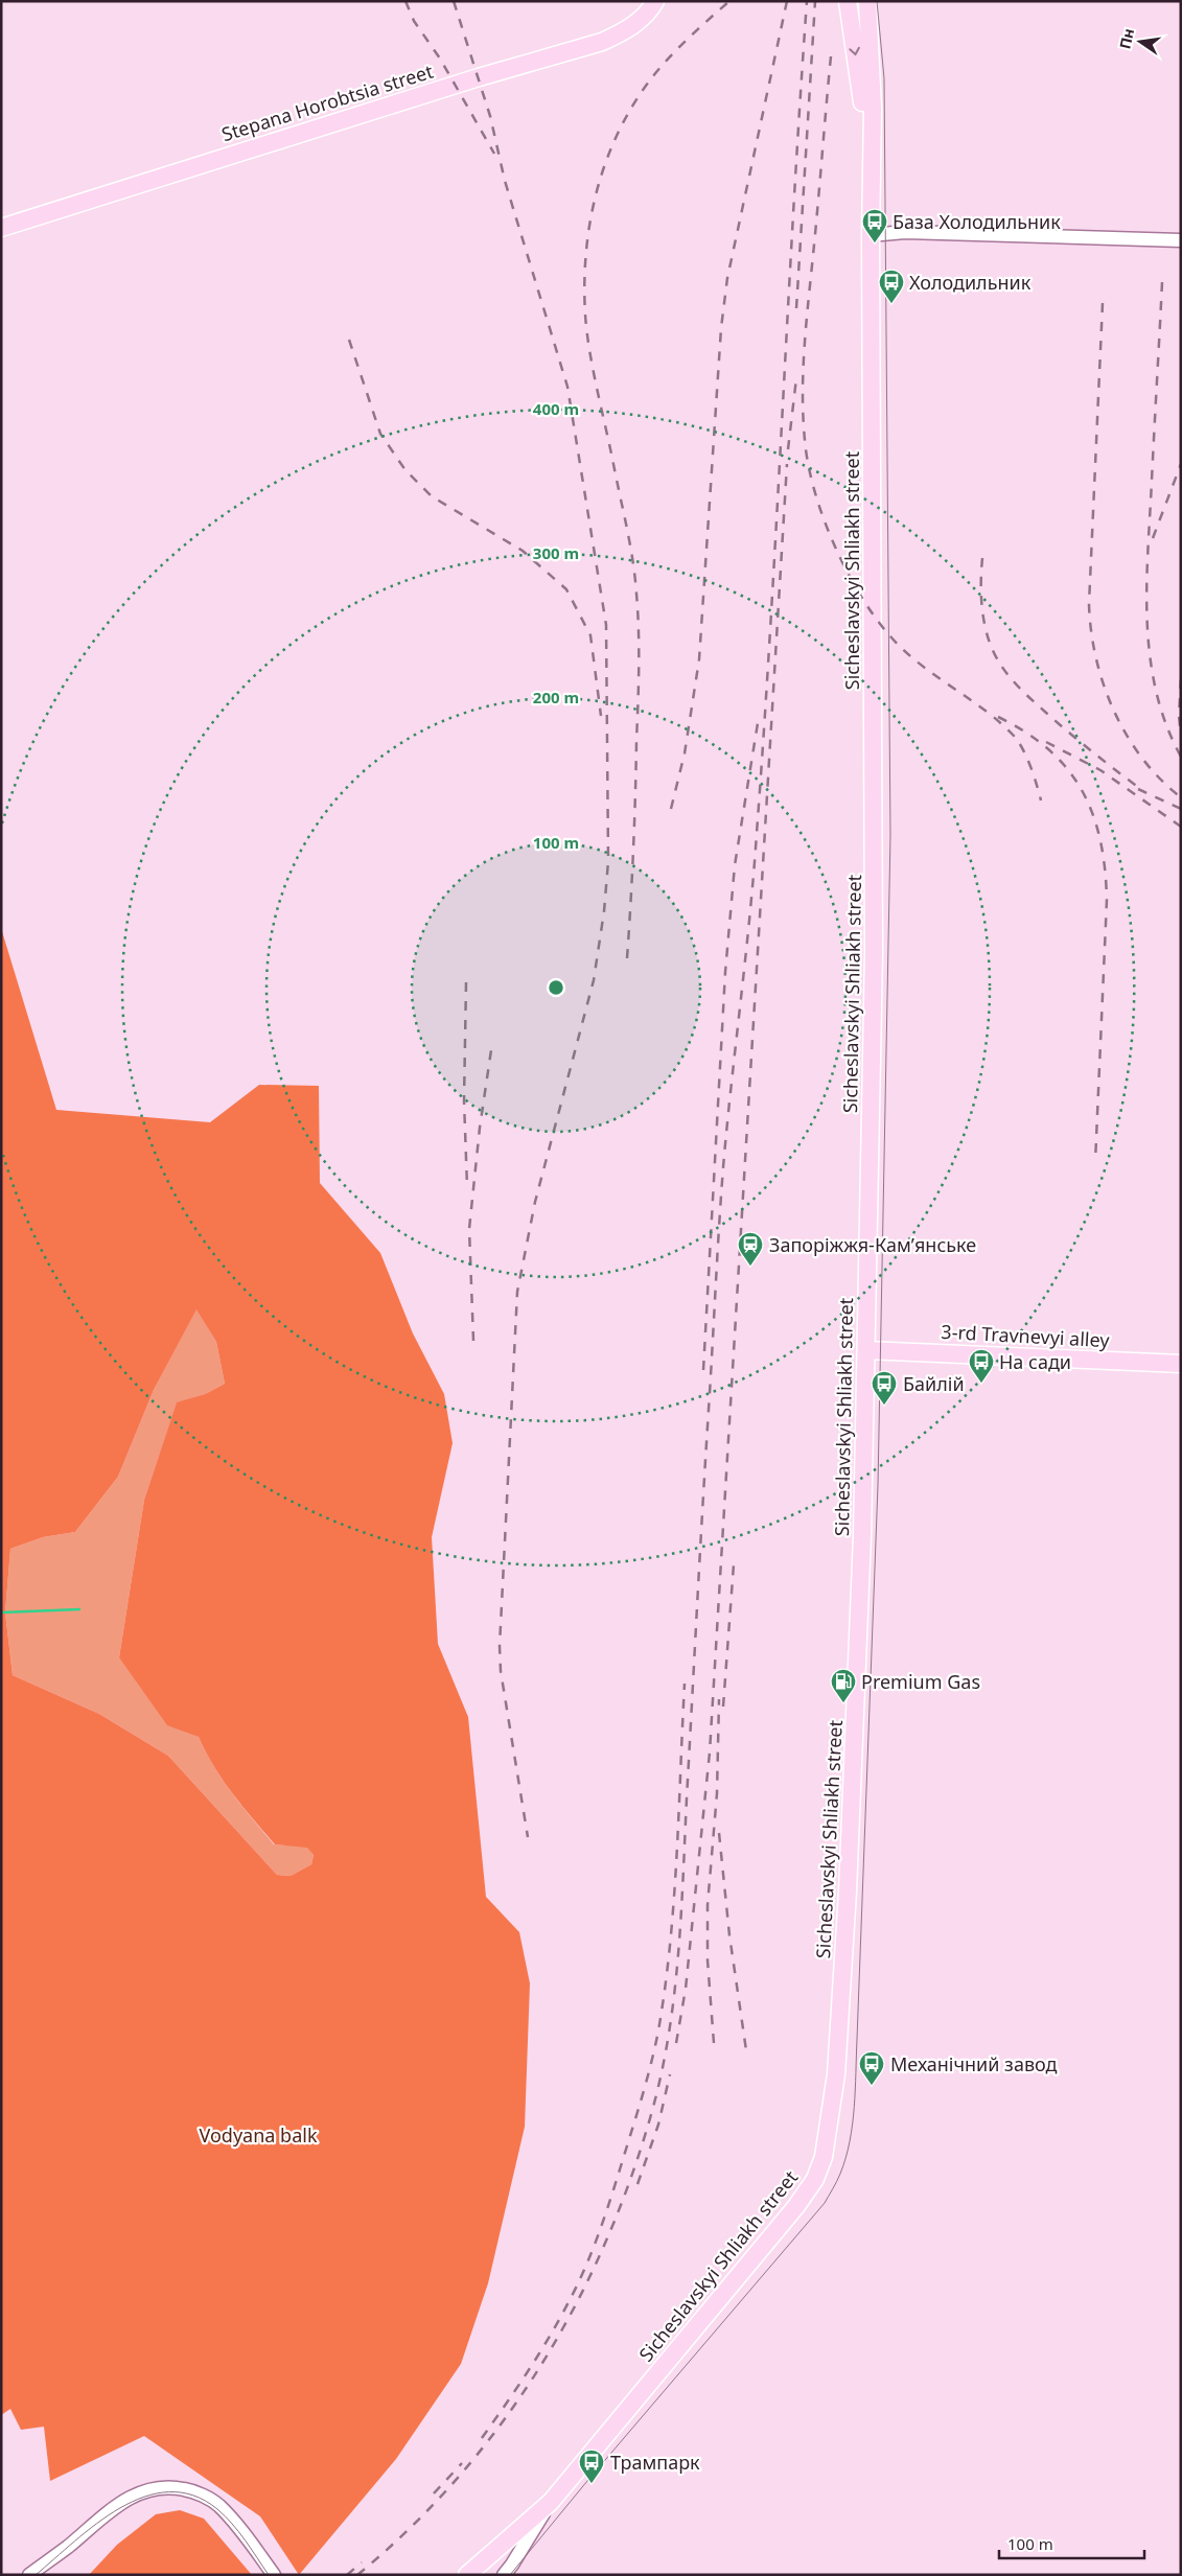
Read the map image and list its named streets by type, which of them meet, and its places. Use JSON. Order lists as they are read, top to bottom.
{
  "streets": {
    "main road": ["Stepana Horobtsia street", "Sicheslavskyi Shliakh street", "3-rd Travnevyi alley"]
  },
  "crossings": [
    ["Sicheslavskyi Shliakh street", "3-rd Travnevyi alley"]
  ],
  "parks": ["Vodyana balk"],
  "places": {
    "bus stop": [
      "База Холодильник",
      "Холодильник",
      "На сади",
      "Байлій",
      "Механічний завод",
      "Трампарк"
    ],
    "station": ["Запоріжжя-Кам’янське"],
    "fuel station": ["Premium Gas"]
  },
  "scale_bar": "100 m",
  "north": "left",
  "rings": [
    "400 m",
    "300 m",
    "200 m",
    "100 m"
  ]
}
